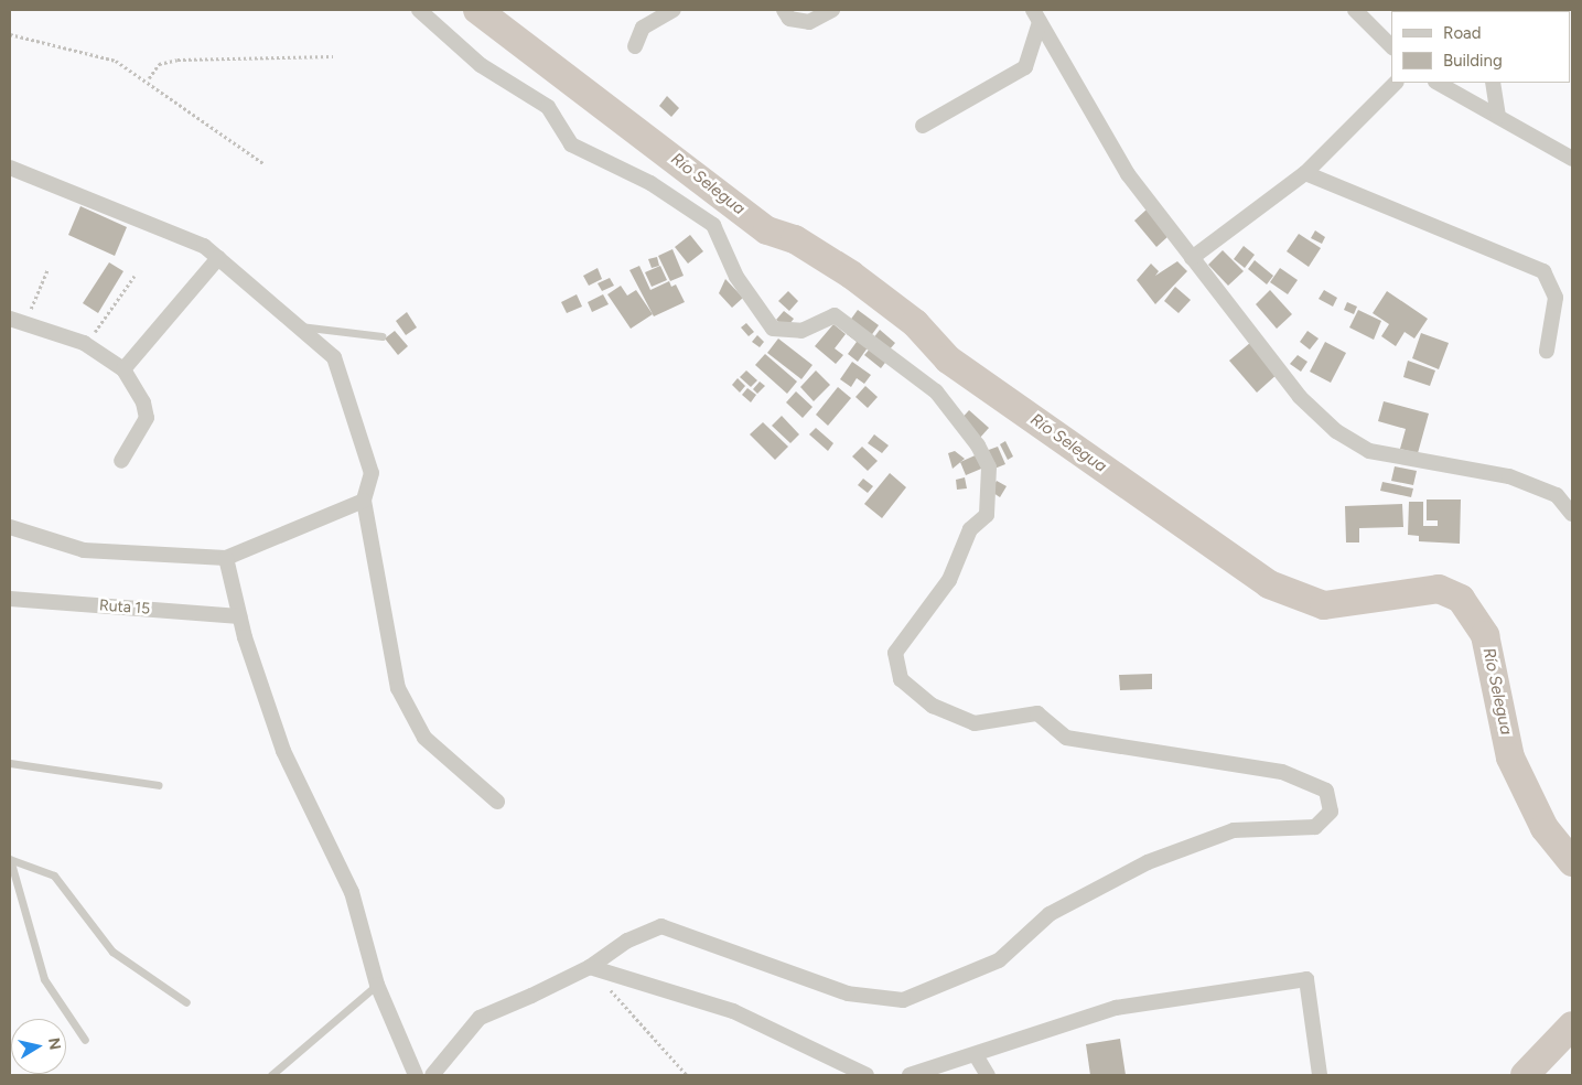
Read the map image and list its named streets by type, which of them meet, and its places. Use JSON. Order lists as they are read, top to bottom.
{
  "streets": {
    "street": ["Ruta 15"]
  },
  "water": ["Río Selegua"],
  "legend": ["Road", "Building"],
  "north": "right"
}
